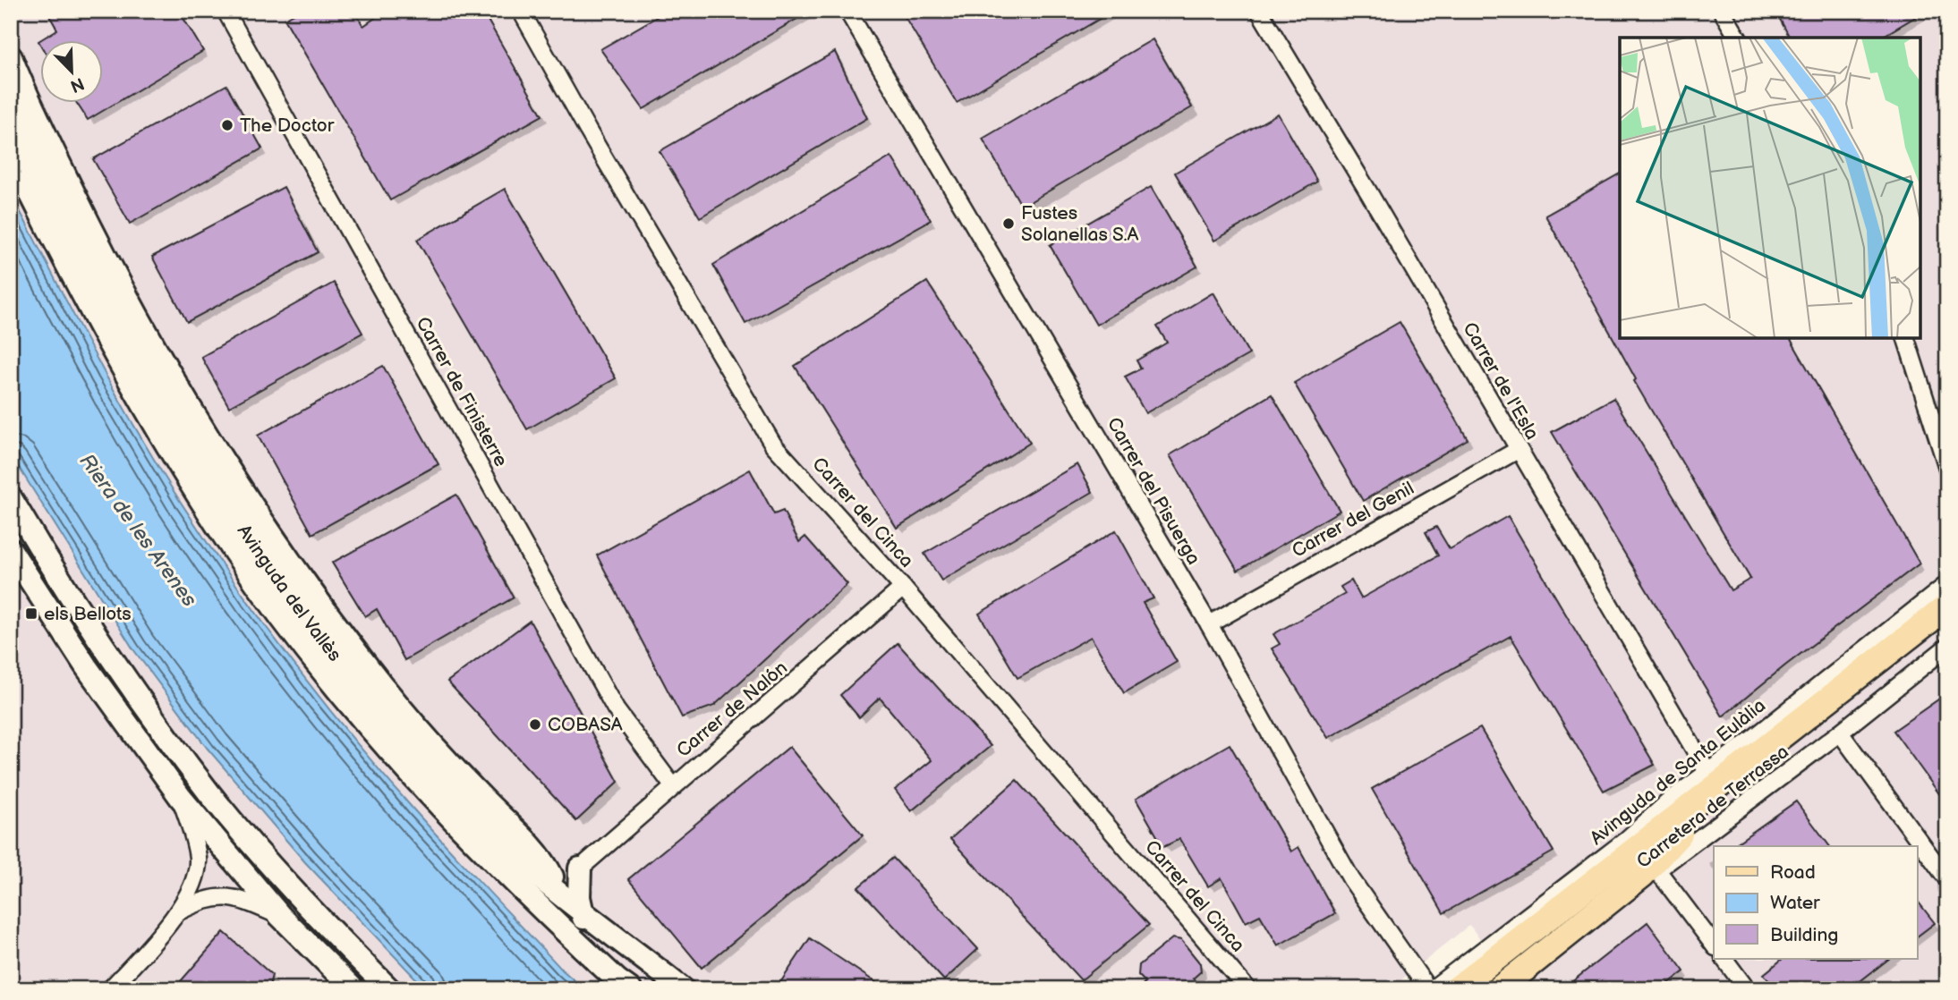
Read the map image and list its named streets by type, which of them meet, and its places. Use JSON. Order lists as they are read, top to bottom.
{
  "streets": {
    "main road": ["Avinguda del Vallès", "Carretera de Terrassa"],
    "street": [
      "Carrer de l'Esla",
      "Carrer de Finisterre",
      "Carrer del Pisuerga",
      "Carrer del Cinca",
      "Carrer del Genil",
      "Carrer de Nalón",
      "Avinguda de Santa Eulàlia"
    ]
  },
  "crossings": [
    ["Carrer de l'Esla", "Carrer del Genil"],
    ["Carrer de l'Esla", "Avinguda de Santa Eulàlia"],
    ["Carrer de l'Esla", "Carretera de Terrassa"],
    ["Carrer de Finisterre", "Carrer de Nalón"],
    ["Carrer del Pisuerga", "Carrer del Genil"],
    ["Carrer del Pisuerga", "Avinguda de Santa Eulàlia"],
    ["Carrer del Cinca", "Carrer de Nalón"],
    ["Avinguda de Santa Eulàlia", "Carretera de Terrassa"]
  ],
  "water": ["Riera de les Arenes"],
  "places": {
    "other": ["The Doctor", "Fustes Solanellas S.A", "COBASA"],
    "transit": ["els Bellots"]
  },
  "legend": ["Road", "Water", "Building"],
  "north": "bottom right"
}
